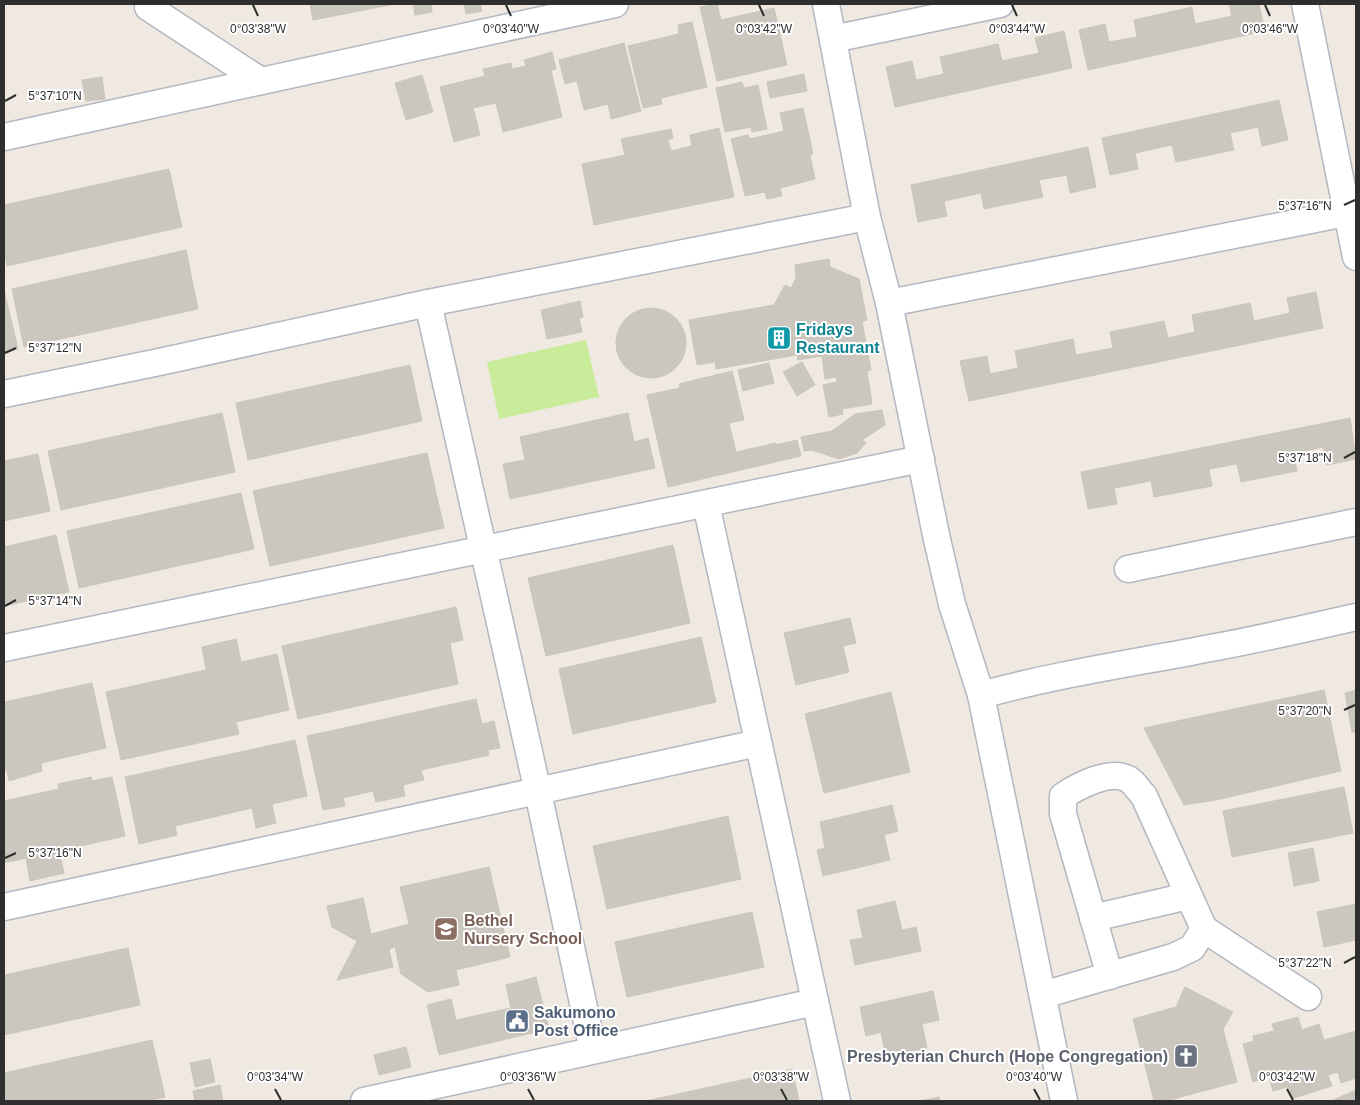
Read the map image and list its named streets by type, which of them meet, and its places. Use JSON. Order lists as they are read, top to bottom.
{
  "places": {
    "building": ["Fridays Restaurant"],
    "school or university": ["Bethel Nursery School"],
    "public building": ["Sakumono Post Office"],
    "church": ["Presbyterian Church (Hope Congregation)"]
  },
  "coordinates": [
    "0°03'38\"W",
    "0°03'40\"W",
    "0°03'42\"W",
    "0°03'44\"W",
    "0°03'46\"W",
    "5°37'10\"N",
    "5°37'16\"N",
    "5°37'12\"N",
    "5°37'18\"N",
    "5°37'14\"N",
    "5°37'20\"N",
    "5°37'22\"N",
    "0°03'34\"W",
    "0°03'36\"W"
  ]
}
